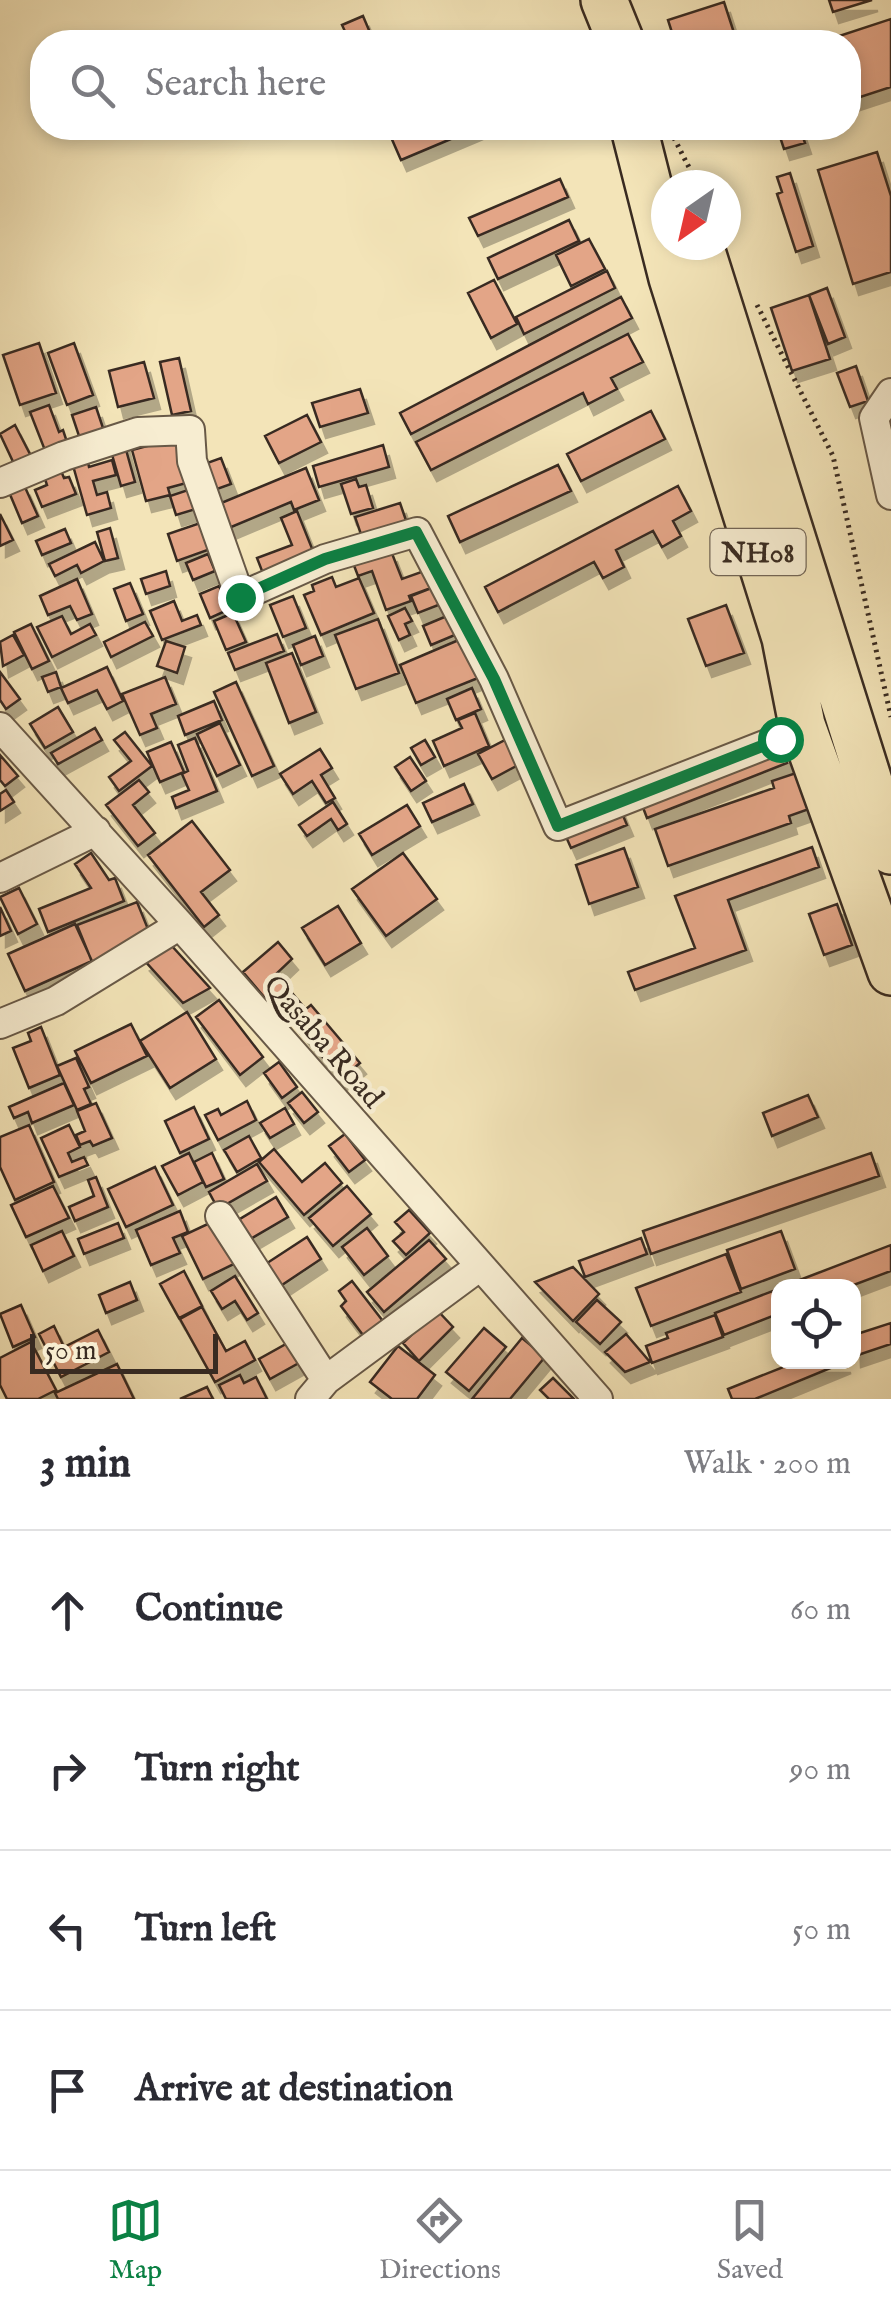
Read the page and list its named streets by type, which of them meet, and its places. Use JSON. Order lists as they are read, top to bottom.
{
  "streets": {
    "highway": ["NH08"],
    "street": ["Qasaba Road"]
  },
  "scale_bar": "50 m",
  "north": "bottom left",
  "page": {
    "search": "Search here",
    "scale": "50 m",
    "heading": ["3 min", "Walk · 200 m"],
    "list": [
      ["Continue", "60 m"],
      ["Turn right", "90 m"],
      ["Turn left", "50 m"],
      "Arrive at destination"
    ],
    "nav": ["Map", "Directions", "Saved"]
  }
}
